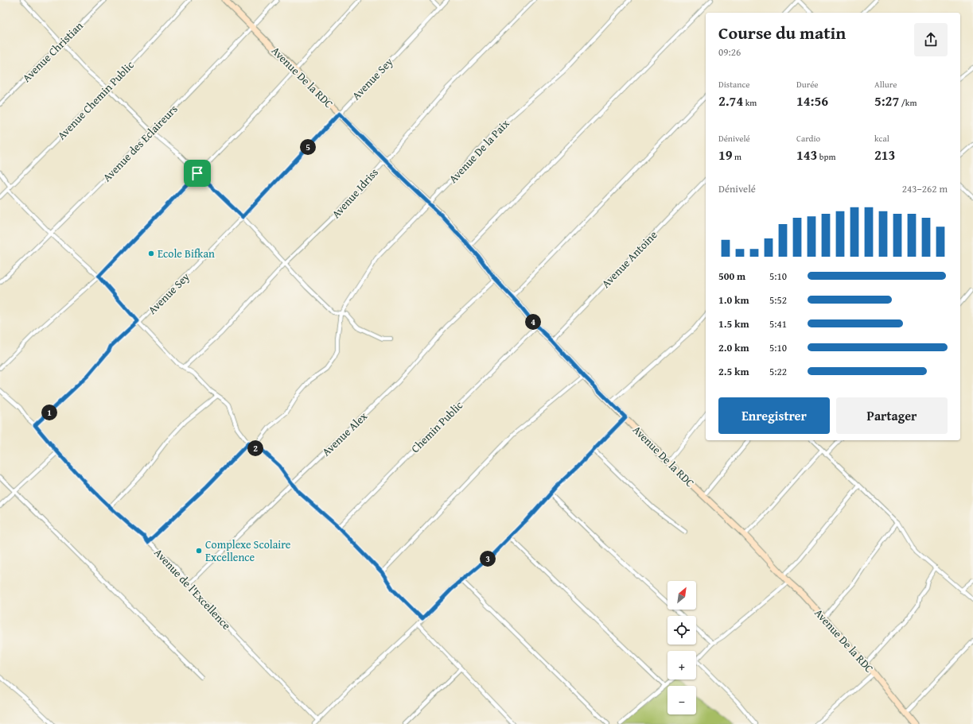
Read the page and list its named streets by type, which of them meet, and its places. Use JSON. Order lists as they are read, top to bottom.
{
  "streets": {
    "street": [
      "Avenue Christian",
      "Avenue De la RDC",
      "Avenue Sey",
      "Avenue Chemin Public",
      "Avenue des Eclaireurs",
      "Avenue De la Paix",
      "Avenue Idriss",
      "Avenue Antoine",
      "Chemin Public",
      "Avenue Alex",
      "Avenue de l'Excellence"
    ]
  },
  "crossings": [
    ["Avenue De la RDC", "Avenue Sey"],
    ["Avenue De la RDC", "Avenue des Eclaireurs"],
    ["Avenue De la RDC", "Avenue De la Paix"],
    ["Avenue De la RDC", "Avenue Idriss"],
    ["Avenue De la RDC", "Avenue Antoine"],
    ["Avenue De la RDC", "Chemin Public"],
    ["Avenue De la RDC", "Avenue Alex"],
    ["Avenue Sey", "Avenue de l'Excellence"],
    ["Avenue Alex", "Avenue de l'Excellence"]
  ],
  "places": ["Ecole Bifkan", "Complexe Scolaire Excellence"],
  "north": "top right",
  "page": {
    "heading": ["Course du matin", "09:26"],
    "stats": [
      ["Distance", "2.74 km"],
      ["Durée", "14:56"],
      ["Allure", "5:27 /km"],
      ["Dénivelé", "19 m"],
      ["Cardio", "143 bpm"],
      ["kcal", "213"]
    ],
    "pins": [
      "5",
      "4",
      "1",
      "2",
      "3"
    ],
    "chart": ["Dénivelé", "243–262 m"],
    "list": [
      {
        "name": "500 m",
        "note": "5:10"
      },
      {
        "name": "1.0 km",
        "note": "5:52"
      },
      {
        "name": "1.5 km",
        "note": "5:41"
      },
      {
        "name": "2.0 km",
        "note": "5:10"
      },
      {
        "name": "2.5 km",
        "note": "5:22"
      }
    ],
    "buttons": ["Enregistrer", "Partager"],
    "map_buttons": ["+", "−"]
  }
}
